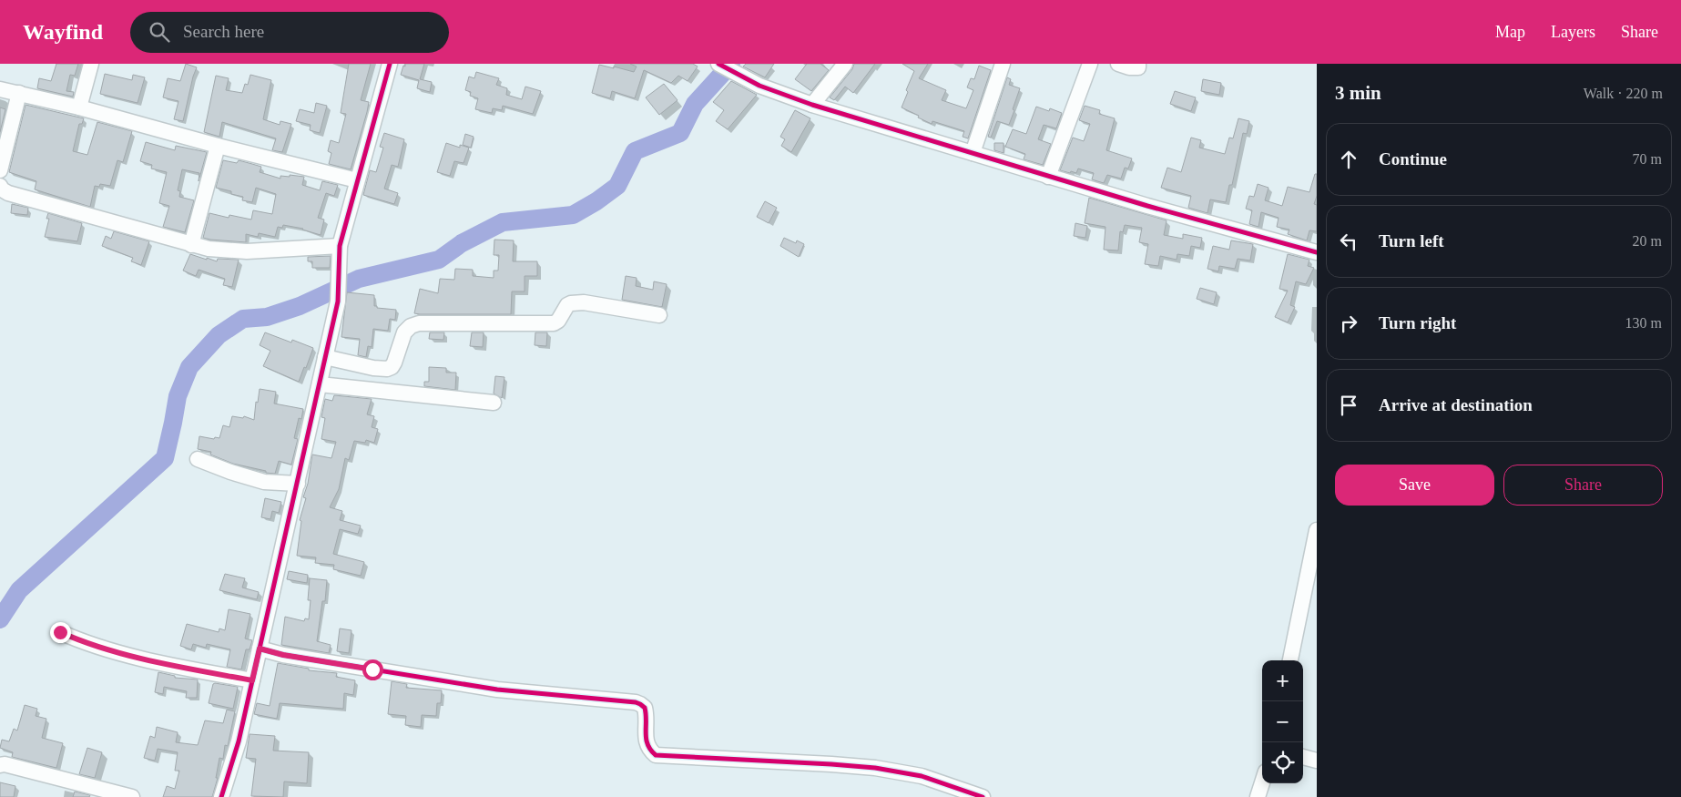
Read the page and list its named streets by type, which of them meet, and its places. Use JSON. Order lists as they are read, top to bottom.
{
  "page": {
    "header": "Wayfind",
    "search": "Search here",
    "nav": ["Map", "Layers", "Share"],
    "heading": ["3 min", "Walk · 220 m"],
    "list": [
      ["Continue", "70 m"],
      ["Turn left", "20 m"],
      ["Turn right", "130 m"],
      "Arrive at destination"
    ],
    "buttons": ["Save", "Share"],
    "map_buttons": ["+", "−"]
  }
}
